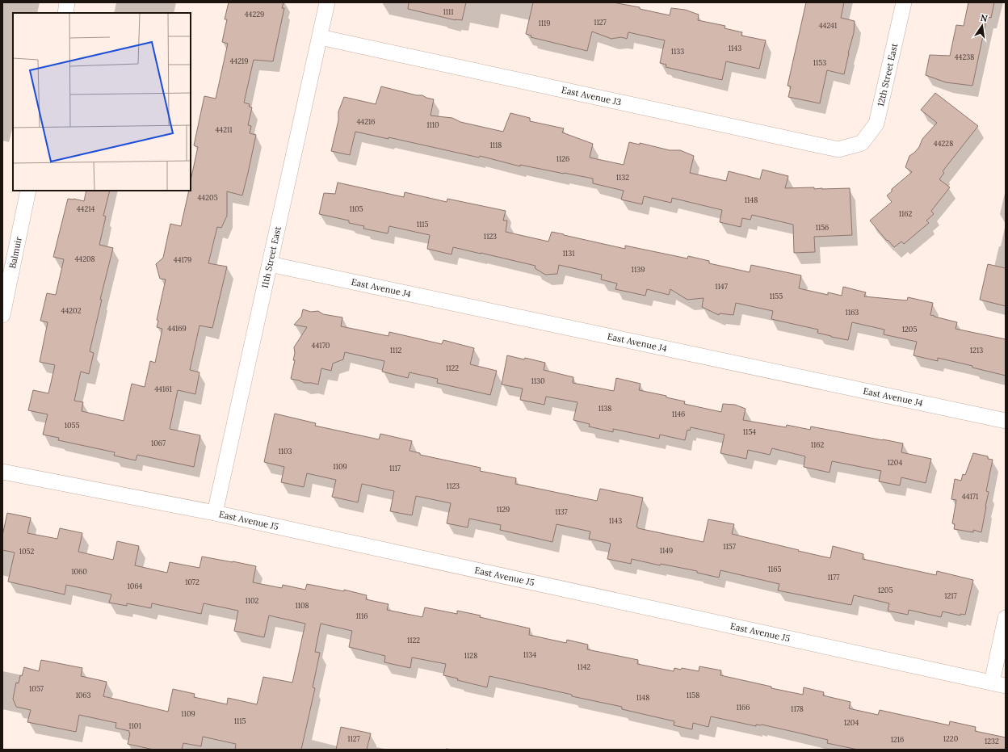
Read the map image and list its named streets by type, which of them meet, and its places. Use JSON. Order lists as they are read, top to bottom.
{
  "streets": {
    "street": [
      "12th Street East",
      "East Avenue J3",
      "Balmuir",
      "11th Street East",
      "East Avenue J4",
      "East Avenue J5"
    ]
  },
  "crossings": [
    ["12th Street East", "East Avenue J3"],
    ["East Avenue J3", "11th Street East"],
    ["11th Street East", "East Avenue J4"],
    ["11th Street East", "East Avenue J5"]
  ],
  "house_numbers": [
    "1111",
    "44229",
    "1127",
    "1119",
    "44241",
    "1143",
    "1133",
    "44238",
    "44219",
    "1153",
    "44216",
    "1110",
    "44211",
    "44228",
    "1118",
    "1126",
    "1132",
    "44205",
    "1148",
    "44214",
    "1105",
    "1162",
    "1115",
    "1156",
    "1123",
    "1131",
    "44208",
    "44179",
    "1139",
    "1147",
    "1155",
    "44202",
    "1163",
    "44169",
    "1205",
    "44170",
    "1112",
    "1213",
    "1122",
    "1130",
    "44161",
    "1138",
    "1146",
    "1055",
    "1154",
    "1067",
    "1162",
    "1103",
    "1204",
    "1109",
    "1117",
    "1123",
    "44171",
    "1129",
    "1137",
    "1143",
    "1157",
    "1149",
    "1052",
    "1165",
    "1060",
    "1177",
    "1072",
    "1064",
    "1205",
    "1217",
    "1102",
    "1108",
    "1116",
    "1122",
    "1134",
    "1128",
    "1142",
    "1057",
    "1063",
    "1158",
    "1148",
    "1166",
    "1178",
    "1109",
    "1115",
    "1204",
    "1101",
    "1127",
    "1220",
    "1216",
    "1232"
  ],
  "north": "top"
}
